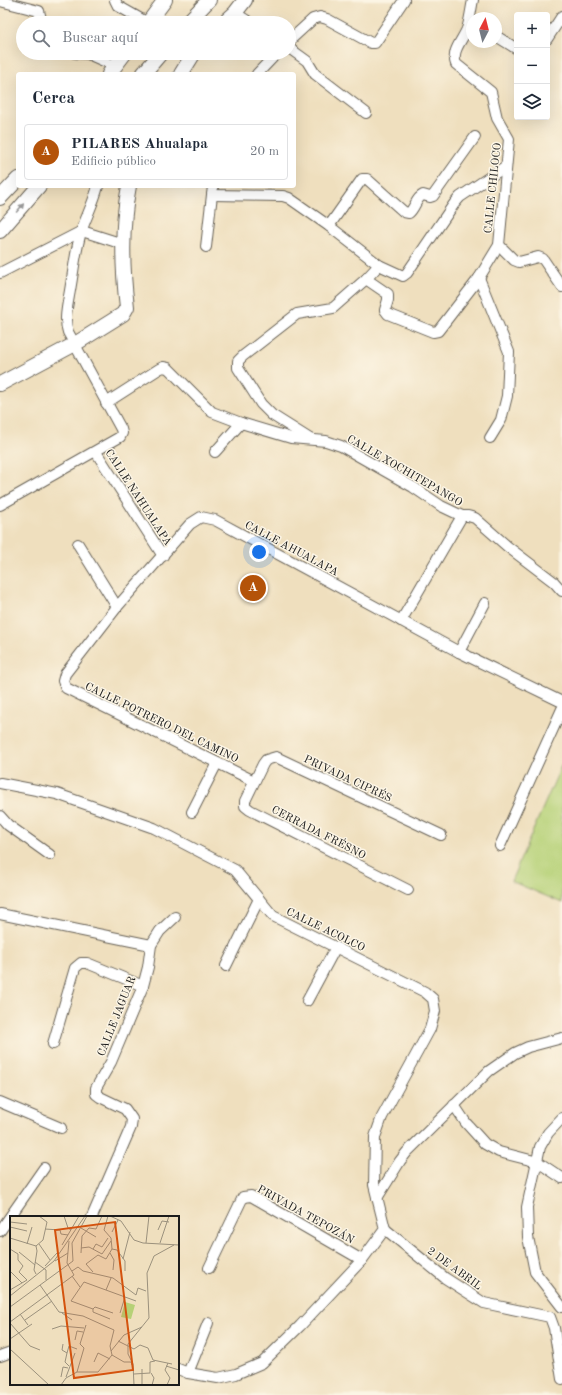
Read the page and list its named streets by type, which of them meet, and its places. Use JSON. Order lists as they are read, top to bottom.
{
  "streets": {
    "street": [
      "CALLE CHILOCO",
      "CALLE XOCHITEPANGO",
      "CALLE NAHUALAPA",
      "CALLE AHUALAPA",
      "CALLE POTRERO DEL CAMINO",
      "PRIVADA CIPRÉS",
      "CERRADA FRÉSNO",
      "CALLE ACOLCO",
      "CALLE JAGUAR",
      "PRIVADA TEPOZÁN",
      "2 DE ABRIL"
    ]
  },
  "crossings": [
    ["CALLE NAHUALAPA", "CALLE AHUALAPA"],
    ["CALLE AHUALAPA", "CALLE POTRERO DEL CAMINO"],
    ["CALLE POTRERO DEL CAMINO", "PRIVADA CIPRÉS"],
    ["CALLE POTRERO DEL CAMINO", "CERRADA FRÉSNO"],
    ["PRIVADA CIPRÉS", "CERRADA FRÉSNO"],
    ["CALLE ACOLCO", "2 DE ABRIL"]
  ],
  "north": "top",
  "page": {
    "map_buttons": ["+", "−"],
    "search": "Buscar aquí",
    "heading": "Cerca",
    "list": [
      {
        "mark": "A",
        "name": "PILARES Ahualapa",
        "note": "Edificio público",
        "value": "20 m"
      }
    ],
    "pins": "A"
  }
}
